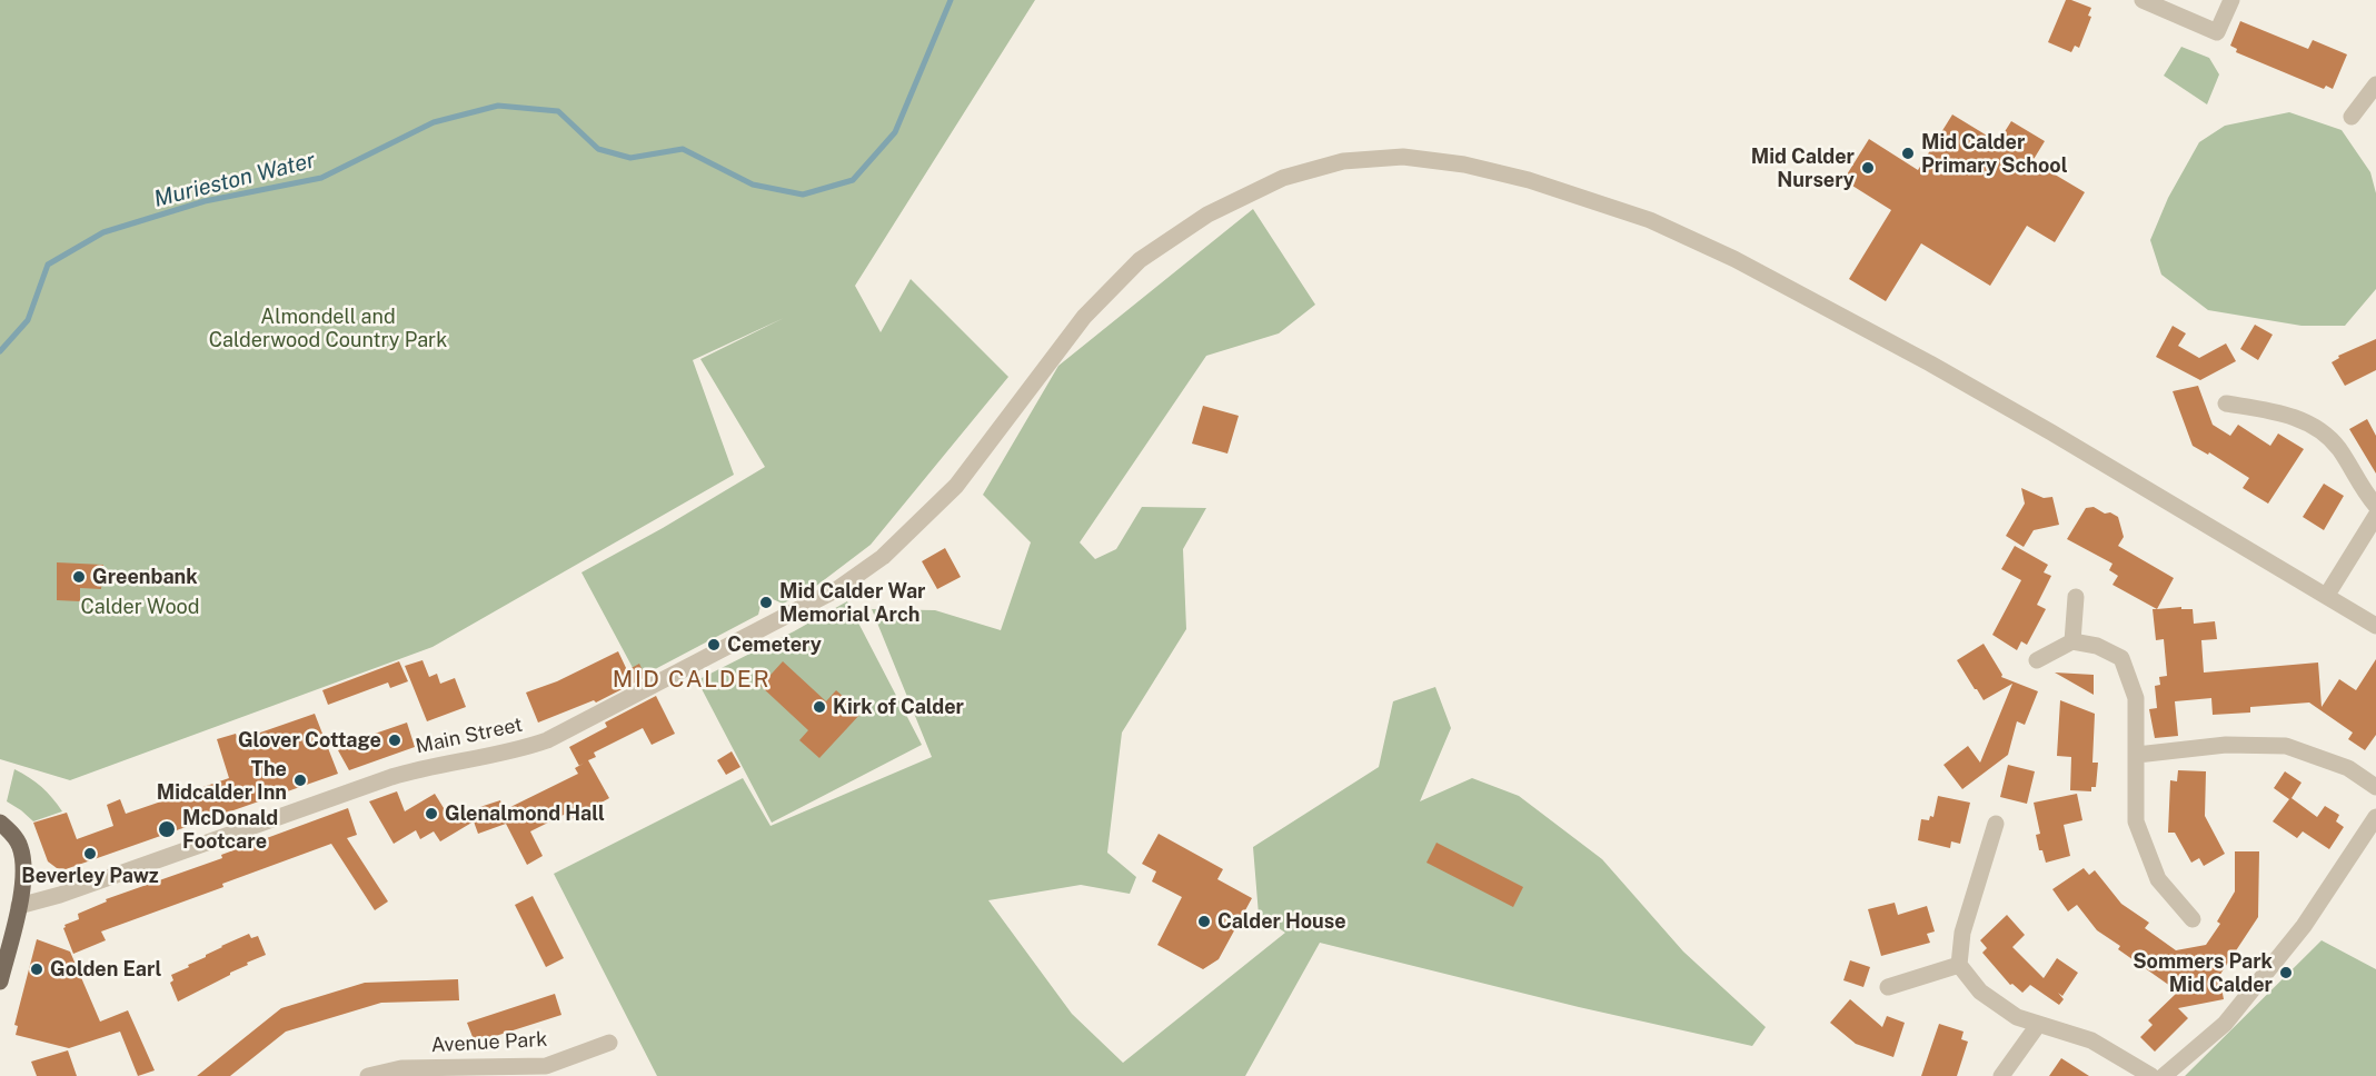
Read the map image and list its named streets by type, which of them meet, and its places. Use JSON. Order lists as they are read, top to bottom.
{
  "streets": {
    "street": ["Main Street", "Avenue Park"]
  },
  "districts": ["MID CALDER"],
  "water": ["Murieston Water"],
  "parks": ["Almondell and Calderwood Country Park", "Calder Wood"],
  "places": [
    "Mid Calder Primary School",
    "Mid Calder Nursery",
    "Greenbank",
    "Mid Calder War Memorial Arch",
    "Cemetery",
    "Kirk of Calder",
    "Glover Cottage",
    "The Midcalder Inn",
    "Glenalmond Hall",
    "McDonald Footcare",
    "Beverley Pawz",
    "Calder House",
    "Golden Earl",
    "Sommers Park Mid Calder"
  ]
}
